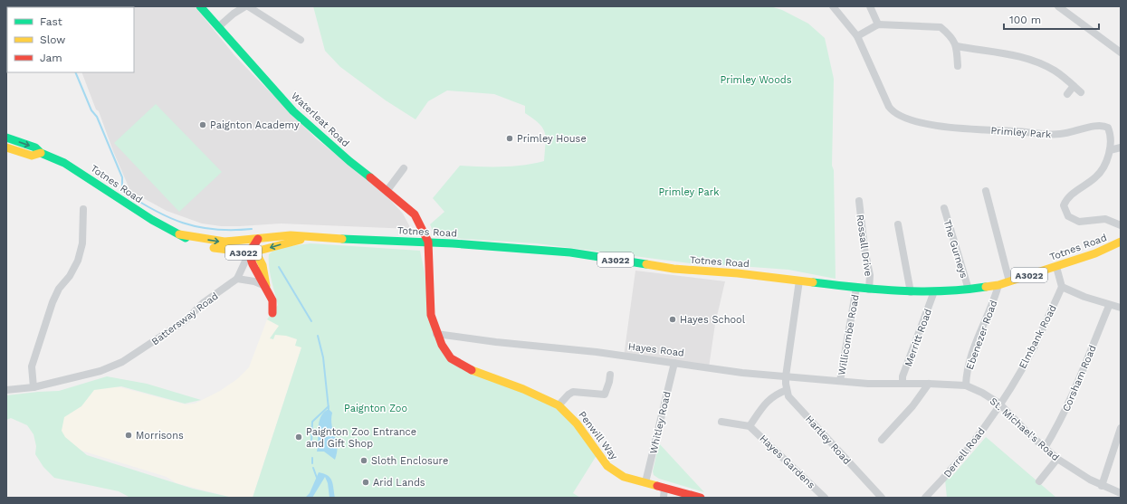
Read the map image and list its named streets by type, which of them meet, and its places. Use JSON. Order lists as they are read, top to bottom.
{
  "streets": {
    "main road": [
      "Waterleat Road",
      "Totnes Road",
      "A3022",
      "Penwill Way"
    ],
    "street": [
      "Primley Park",
      "Rossall Drive",
      "The Gurneys",
      "Battersway Road",
      "Willicombe Road",
      "Ebenezer Road",
      "Elmbank Road",
      "Merritt Road",
      "Hayes Road",
      "Corsham Road",
      "Whitley Road",
      "St. Michael's Road",
      "Hartley Road",
      "Derrell Road",
      "Hayes Gardens"
    ]
  },
  "crossings": [
    ["Waterleat Road", "Totnes Road"],
    ["Totnes Road", "Rossall Drive"],
    ["Totnes Road", "The Gurneys"],
    ["Totnes Road", "Battersway Road"],
    ["Totnes Road", "Willicombe Road"],
    ["Totnes Road", "Ebenezer Road"],
    ["Totnes Road", "Merritt Road"],
    ["Totnes Road", "Hartley Road"],
    ["Willicombe Road", "Hayes Road"],
    ["Ebenezer Road", "Hayes Road"],
    ["Ebenezer Road", "St. Michael's Road"],
    ["Elmbank Road", "St. Michael's Road"],
    ["Elmbank Road", "Derrell Road"],
    ["Merritt Road", "Hayes Road"],
    ["Hayes Road", "Whitley Road"],
    ["Hayes Road", "St. Michael's Road"],
    ["Hayes Road", "Penwill Way"],
    ["Hayes Road", "Hartley Road"],
    ["Corsham Road", "St. Michael's Road"],
    ["Whitley Road", "Penwill Way"],
    ["St. Michael's Road", "Derrell Road"]
  ],
  "parks": ["Primley Woods", "Primley Park", "Paignton Zoo"],
  "places": [
    "Paignton Academy",
    "Primley House",
    "Hayes School",
    "Morrisons",
    "Paignton Zoo Entrance and Gift Shop",
    "Sloth Enclosure",
    "Arid Lands"
  ],
  "legend": ["Fast", "Slow", "Jam"],
  "scale_bar": "100 m"
}
